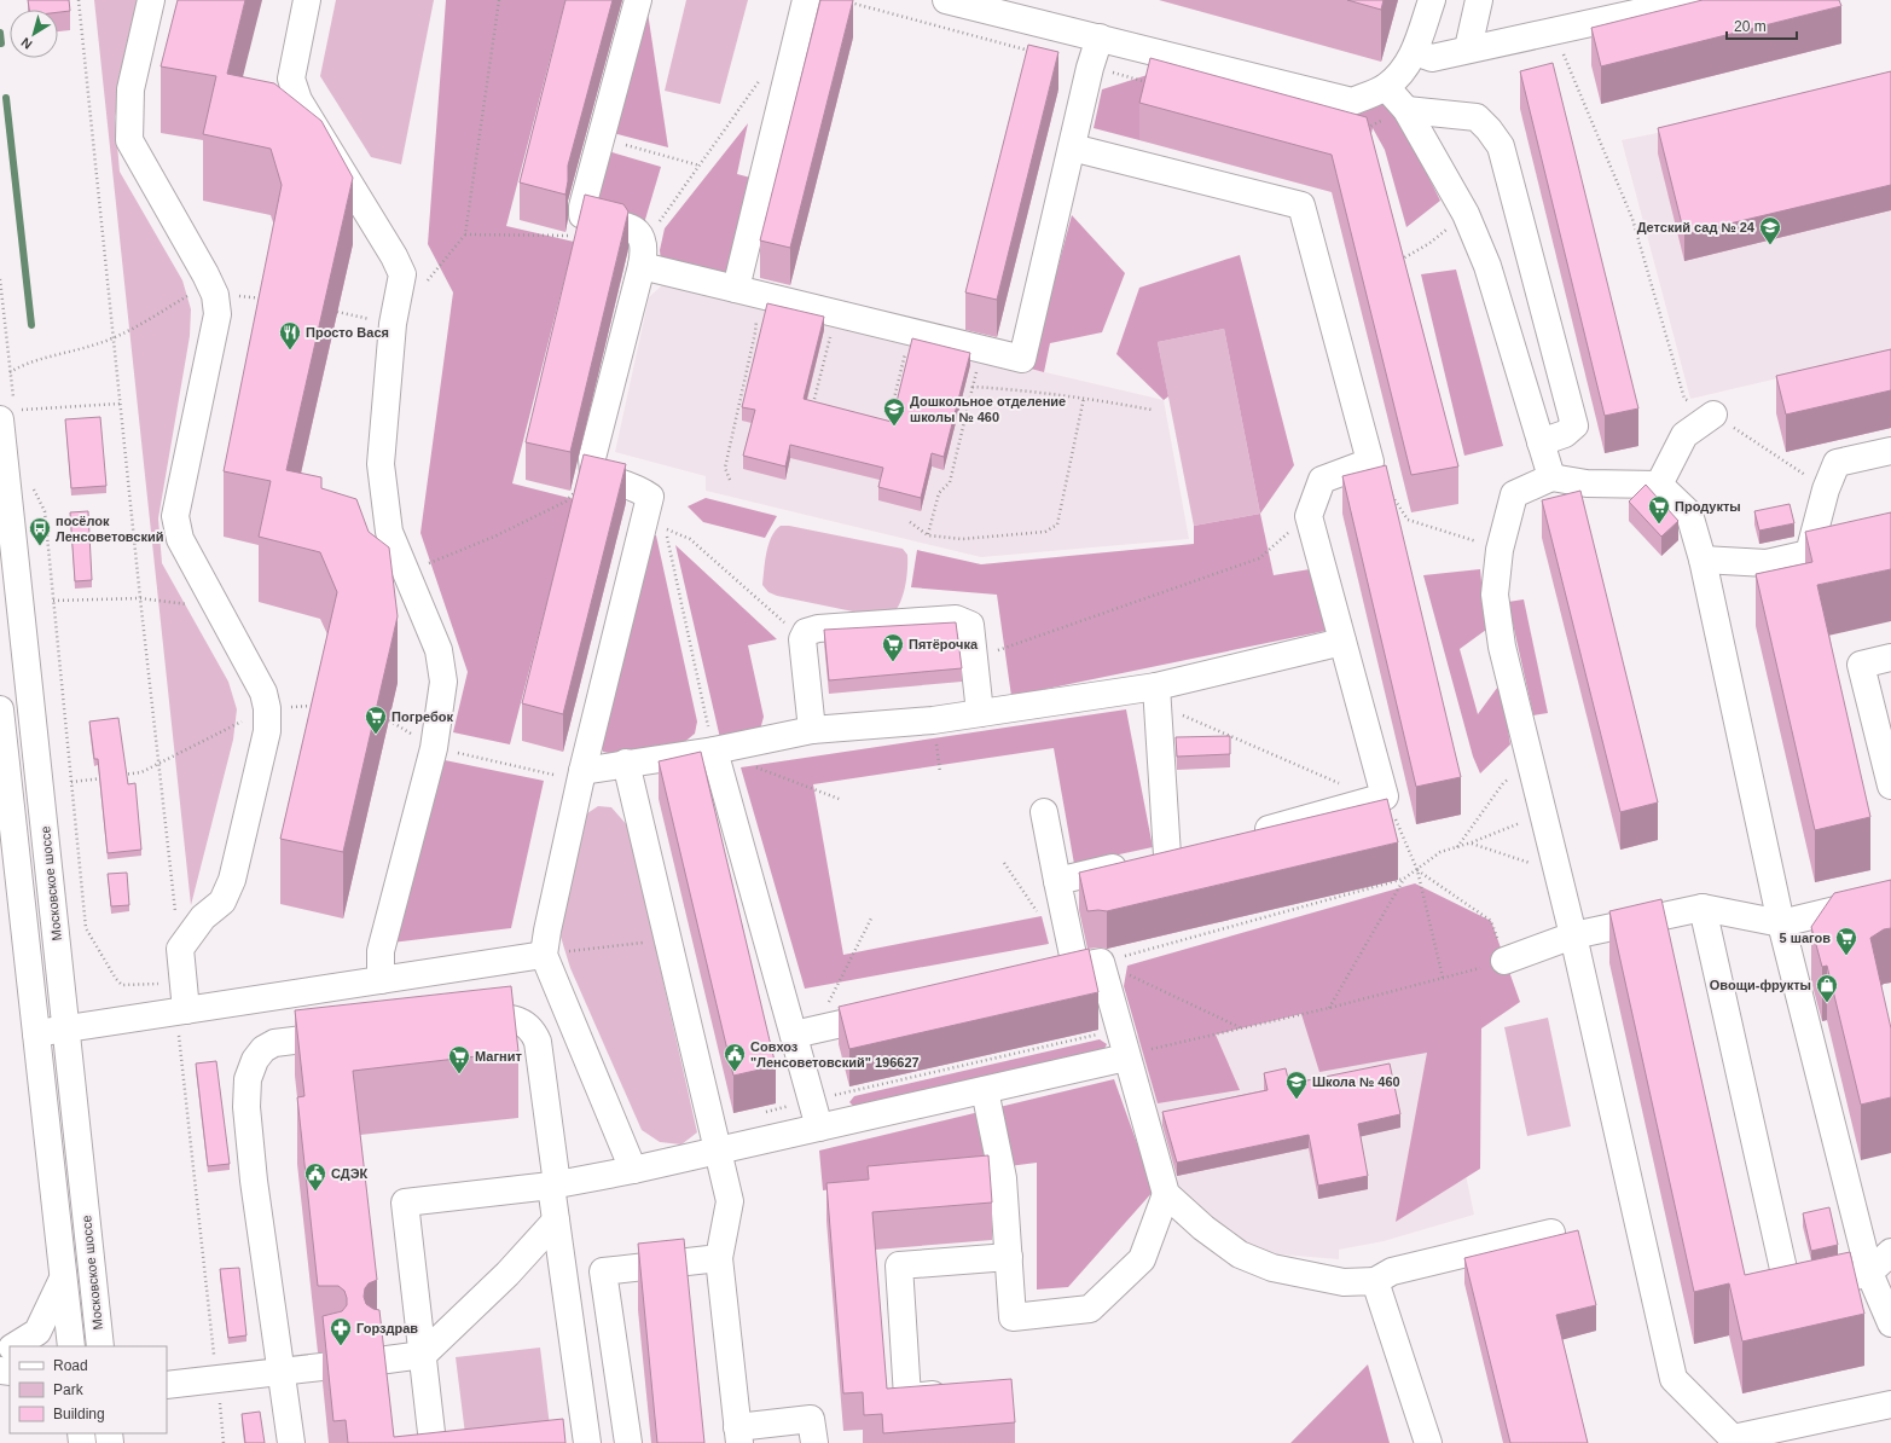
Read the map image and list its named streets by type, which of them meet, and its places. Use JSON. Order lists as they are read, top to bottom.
{
  "streets": {
    "main road": ["Московское шоссе"]
  },
  "places": {
    "school or university": ["Детский сад № 24", "Дошкольное отделение школы № 460", "Школа № 460"],
    "restaurant": ["Просто Вася"],
    "supermarket": [
      "Продукты",
      "Пятёрочка",
      "Погребок",
      "5 шагов",
      "Магнит"
    ],
    "bus stop": ["посёлок Ленсоветовский"],
    "shop": ["Овощи-фрукты"],
    "public building": ["Совхоз \"Ленсоветовский\" 196627", "СДЭК"],
    "pharmacy": ["Горздрав"]
  },
  "legend": ["Road", "Park", "Building"],
  "scale_bar": "20 m",
  "north": "bottom left"
}
